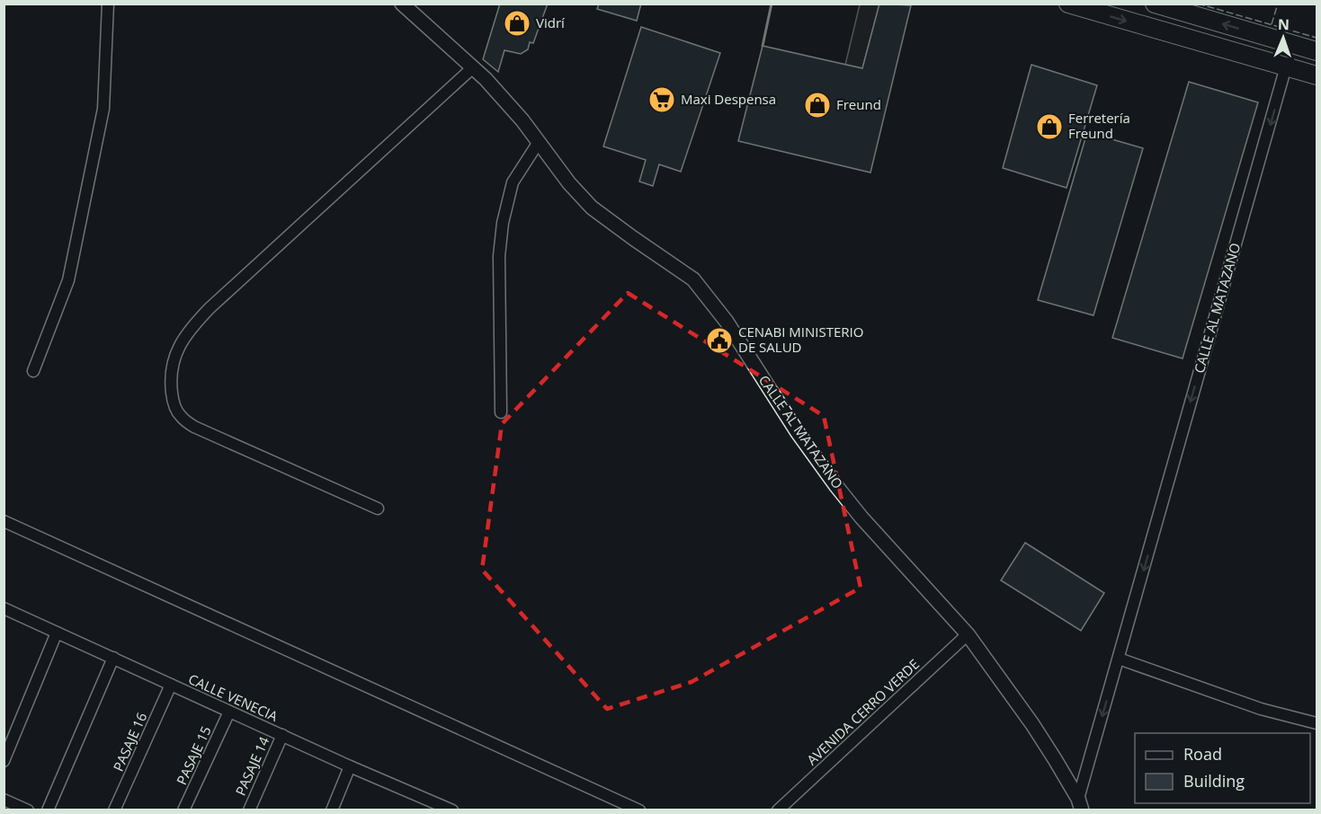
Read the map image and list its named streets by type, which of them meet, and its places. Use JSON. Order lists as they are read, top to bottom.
{
  "streets": {
    "street": [
      "CALLE AL MATAZANO",
      "CALLE VENECIA",
      "AVENIDA CERRO VERDE",
      "PASAJE 16",
      "PASAJE 15",
      "PASAJE 14"
    ]
  },
  "crossings": [
    ["CALLE AL MATAZANO", "AVENIDA CERRO VERDE"],
    ["CALLE VENECIA", "PASAJE 16"],
    ["CALLE VENECIA", "PASAJE 15"],
    ["CALLE VENECIA", "PASAJE 14"]
  ],
  "one_way": ["CALLE AL MATAZANO"],
  "places": {
    "shop": ["Vidrí", "Freund", "Ferretería Freund"],
    "supermarket": ["Maxi Despensa"],
    "public building": ["CENABI MINISTERIO DE SALUD"]
  },
  "legend": ["Road", "Building"],
  "north": "top"
}
